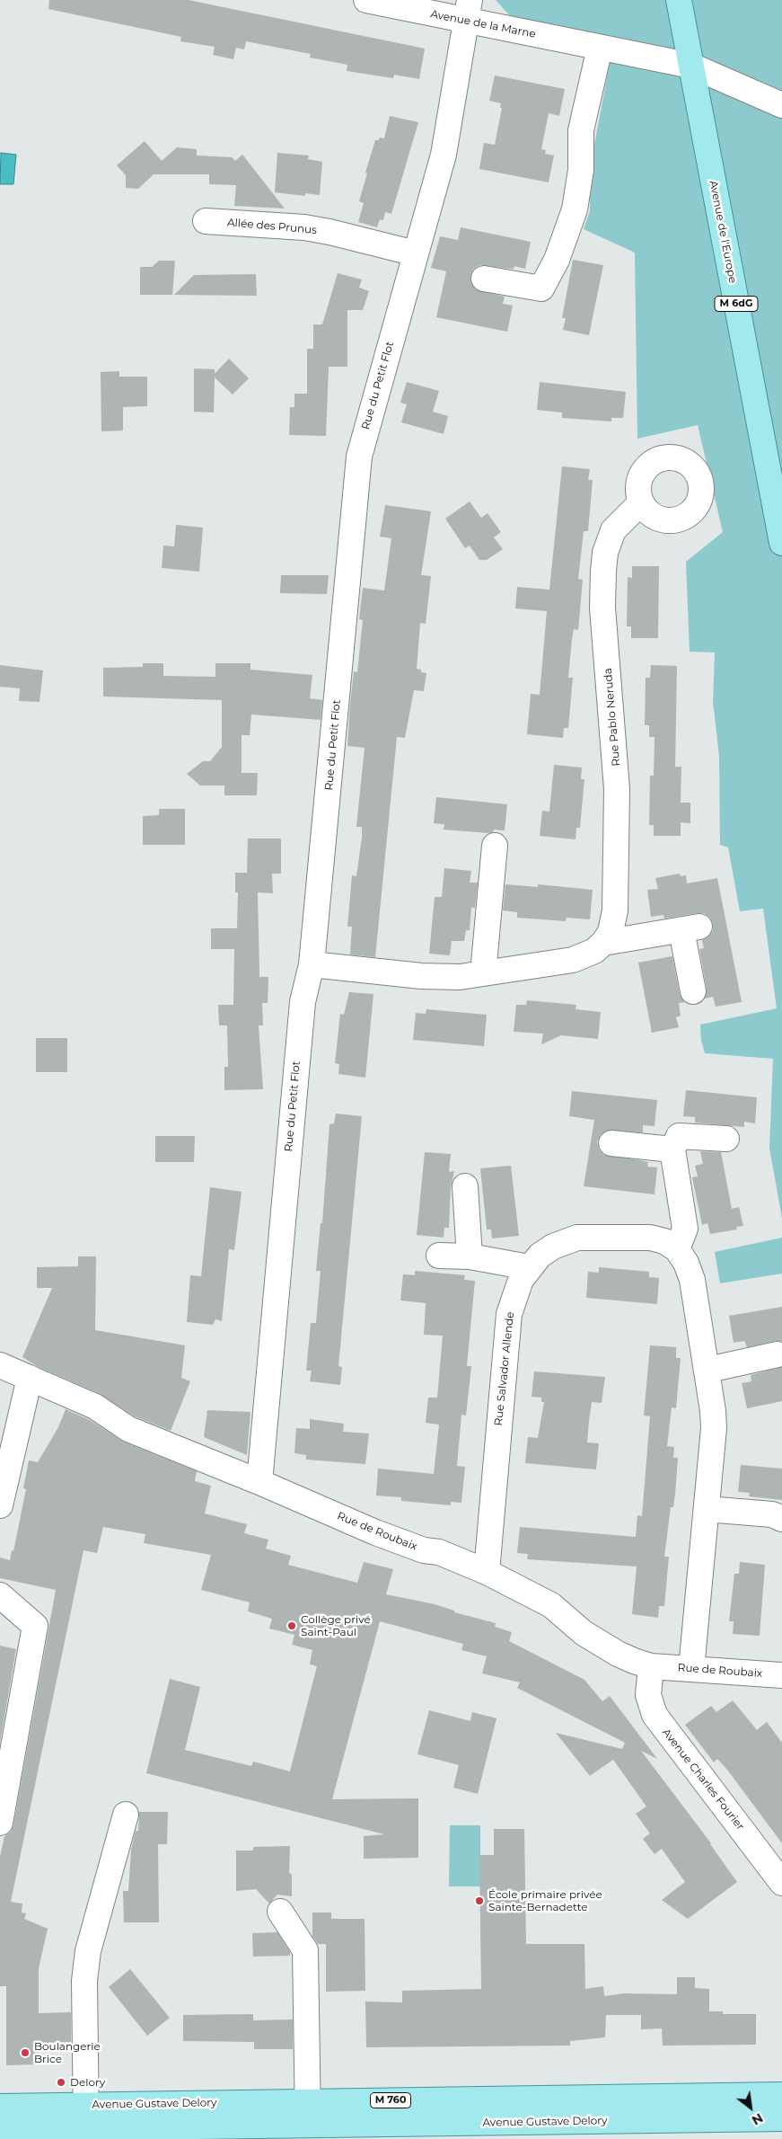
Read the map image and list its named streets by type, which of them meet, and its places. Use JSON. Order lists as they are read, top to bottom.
{
  "streets": {
    "main road": [
      "Avenue de l'Europe",
      "M 6dG",
      "M 760",
      "Avenue Gustave Delory"
    ],
    "street": [
      "Avenue de la Marne",
      "Allée des Prunus",
      "Rue du Petit Flot",
      "Rue Pablo Neruda",
      "Rue Salvador Allende",
      "Rue de Roubaix",
      "Avenue Charles Fourier"
    ]
  },
  "crossings": [
    ["Avenue de la Marne", "Avenue de l'Europe"],
    ["Avenue de la Marne", "Rue du Petit Flot"],
    ["Allée des Prunus", "Rue du Petit Flot"],
    ["Rue du Petit Flot", "Rue de Roubaix"],
    ["Rue Salvador Allende", "Rue de Roubaix"],
    ["Rue de Roubaix", "Avenue Charles Fourier"]
  ],
  "places": [
    "Collège privé Saint-Paul",
    "École primaire privée Sainte-Bernadette",
    "Boulangerie Brice",
    "Delory"
  ],
  "north": "bottom right"
}
